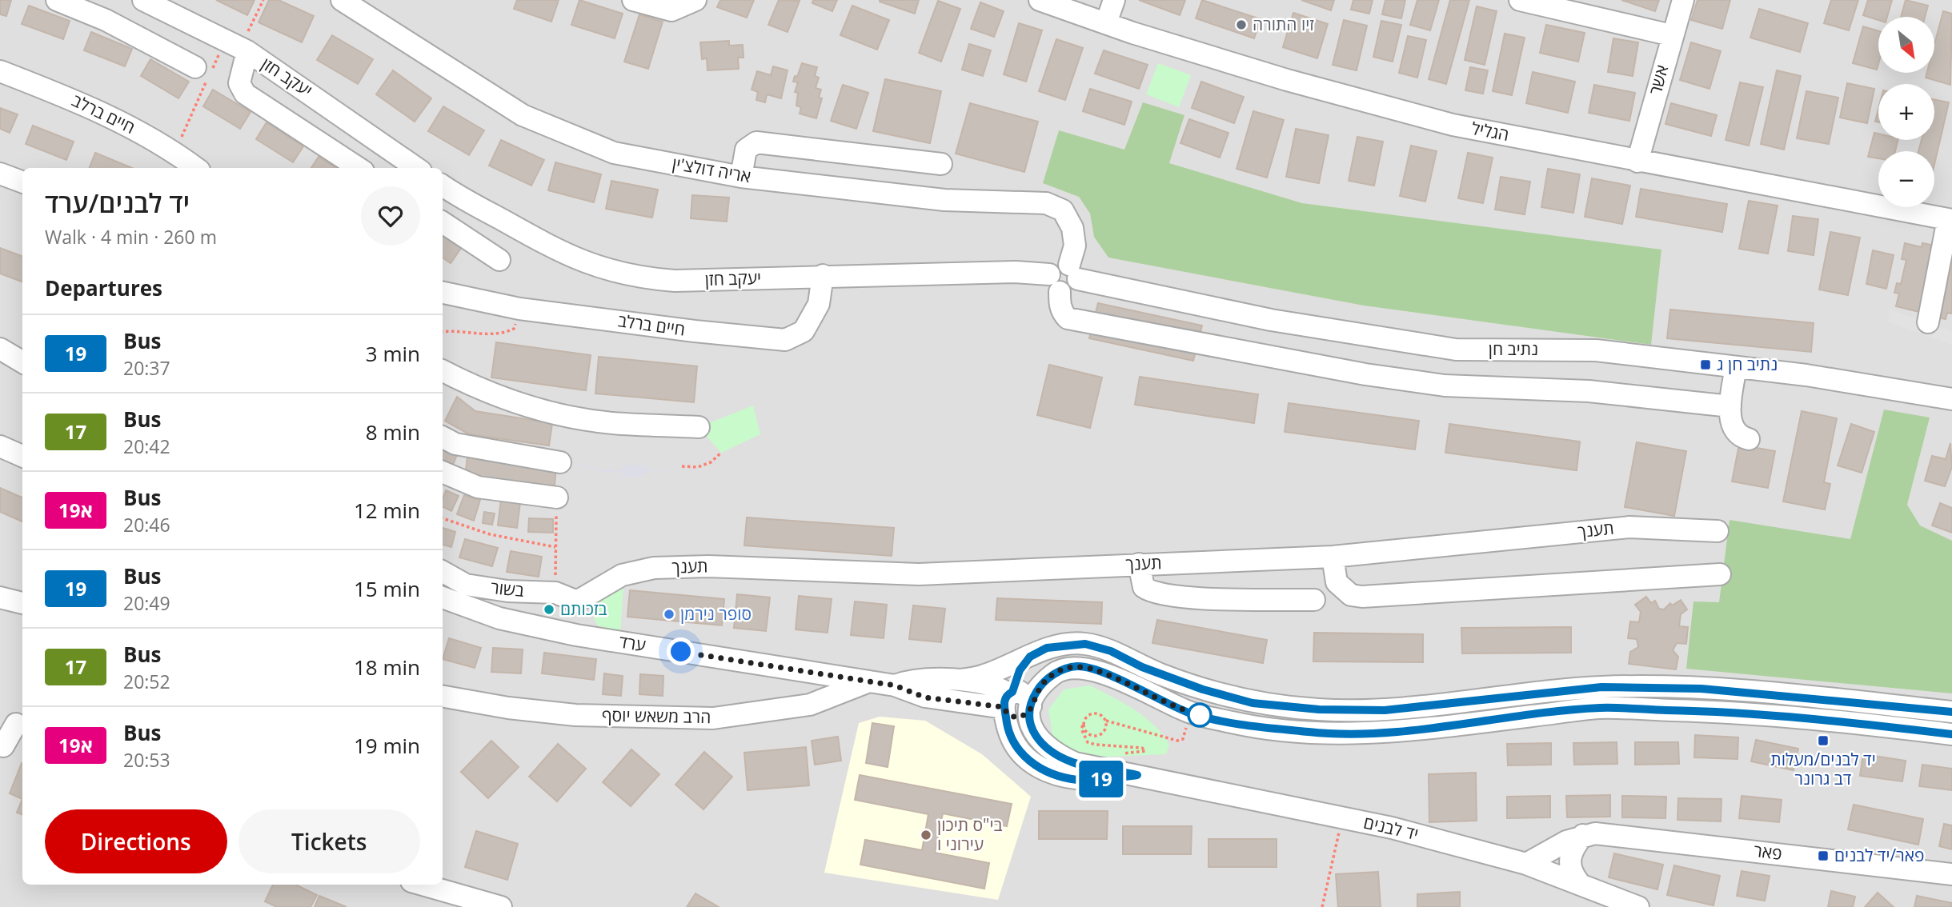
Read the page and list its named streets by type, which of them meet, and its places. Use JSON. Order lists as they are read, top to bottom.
{
  "streets": {
    "street": [
      "יעקב חזן",
      "אשר",
      "חיים ברלב",
      "הגליל",
      "אריה דולצ'ין",
      "נתיב חן",
      "תענך",
      "בשור",
      "ערד",
      "הרב משאש יוסף",
      "יד לבנים",
      "פאר"
    ]
  },
  "crossings": [
    ["יעקב חזן", "חיים ברלב"],
    ["אשר", "הגליל"],
    ["אריה דולצ'ין", "נתיב חן"],
    ["תענך", "בשור"],
    ["ערד", "הרב משאש יוסף"],
    ["ערד", "יד לבנים"],
    ["יד לבנים", "פאר"]
  ],
  "places": {
    "other": [
      "זיו התורה",
      "בזכותם",
      "סופר נירמן",
      "בי\"ס תיכון עירוני ו"
    ],
    "transit": ["נתיב חן ג", "יד לבנים/מעלות דב גרונר", "פאר/יד לבנים"]
  },
  "lines": ["bus line 19"],
  "north": "bottom right",
  "page": {
    "on_map": "19",
    "map_buttons": ["+", "−"],
    "heading": [
      ["יד לבנים/ערד", "Walk · 4 min · 260 m"],
      "Departures"
    ],
    "list": [
      {
        "mark": "19",
        "name": "Bus",
        "note": "20:37",
        "value": "3 min"
      },
      {
        "mark": "17",
        "name": "Bus",
        "note": "20:42",
        "value": "8 min"
      },
      {
        "mark": "19א",
        "name": "Bus",
        "note": "20:46",
        "value": "12 min"
      },
      {
        "mark": "19",
        "name": "Bus",
        "note": "20:49",
        "value": "15 min"
      },
      {
        "mark": "17",
        "name": "Bus",
        "note": "20:52",
        "value": "18 min"
      },
      {
        "mark": "19א",
        "name": "Bus",
        "note": "20:53",
        "value": "19 min"
      }
    ],
    "buttons": ["Directions", "Tickets"]
  }
}
